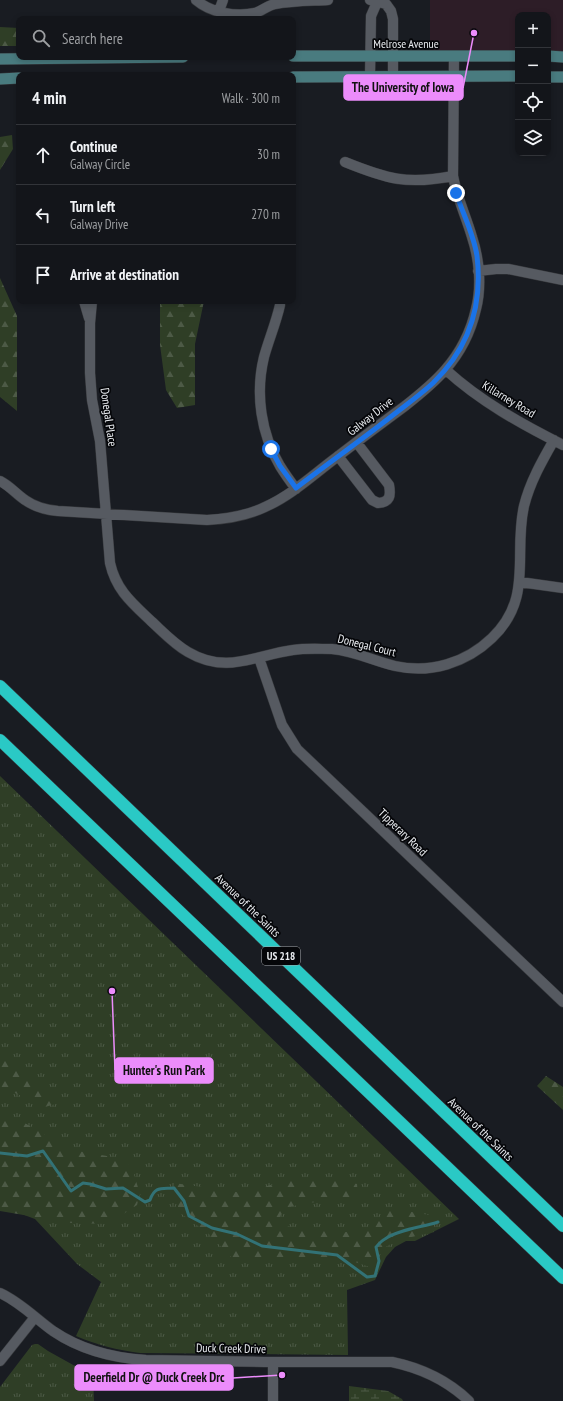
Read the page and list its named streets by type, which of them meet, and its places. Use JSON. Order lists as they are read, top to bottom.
{
  "streets": {
    "highway": ["Avenue of the Saints", "US 218"],
    "main road": ["Melrose Avenue"],
    "street": [
      "Killarney Road",
      "Galway Drive",
      "Donegal Place",
      "Donegal Court",
      "Tipperary Road",
      "Duck Creek Drive"
    ]
  },
  "crossings": [
    ["Melrose Avenue", "Galway Drive"],
    ["Killarney Road", "Galway Drive"],
    ["Killarney Road", "Donegal Court"],
    ["Galway Drive", "Donegal Place"],
    ["Galway Drive", "Donegal Court"],
    ["Donegal Place", "Donegal Court"],
    ["Donegal Court", "Tipperary Road"]
  ],
  "places": ["The University of Iowa", "Hunter's Run Park", "Deerfield Dr @ Duck Creek Drc"],
  "page": {
    "map_buttons": ["+", "−"],
    "search": "Search here",
    "heading": ["4 min", "Walk · 300 m"],
    "list": [
      ["Continue", "Galway Circle", "30 m"],
      ["Turn left", "Galway Drive", "270 m"],
      "Arrive at destination"
    ]
  }
}
